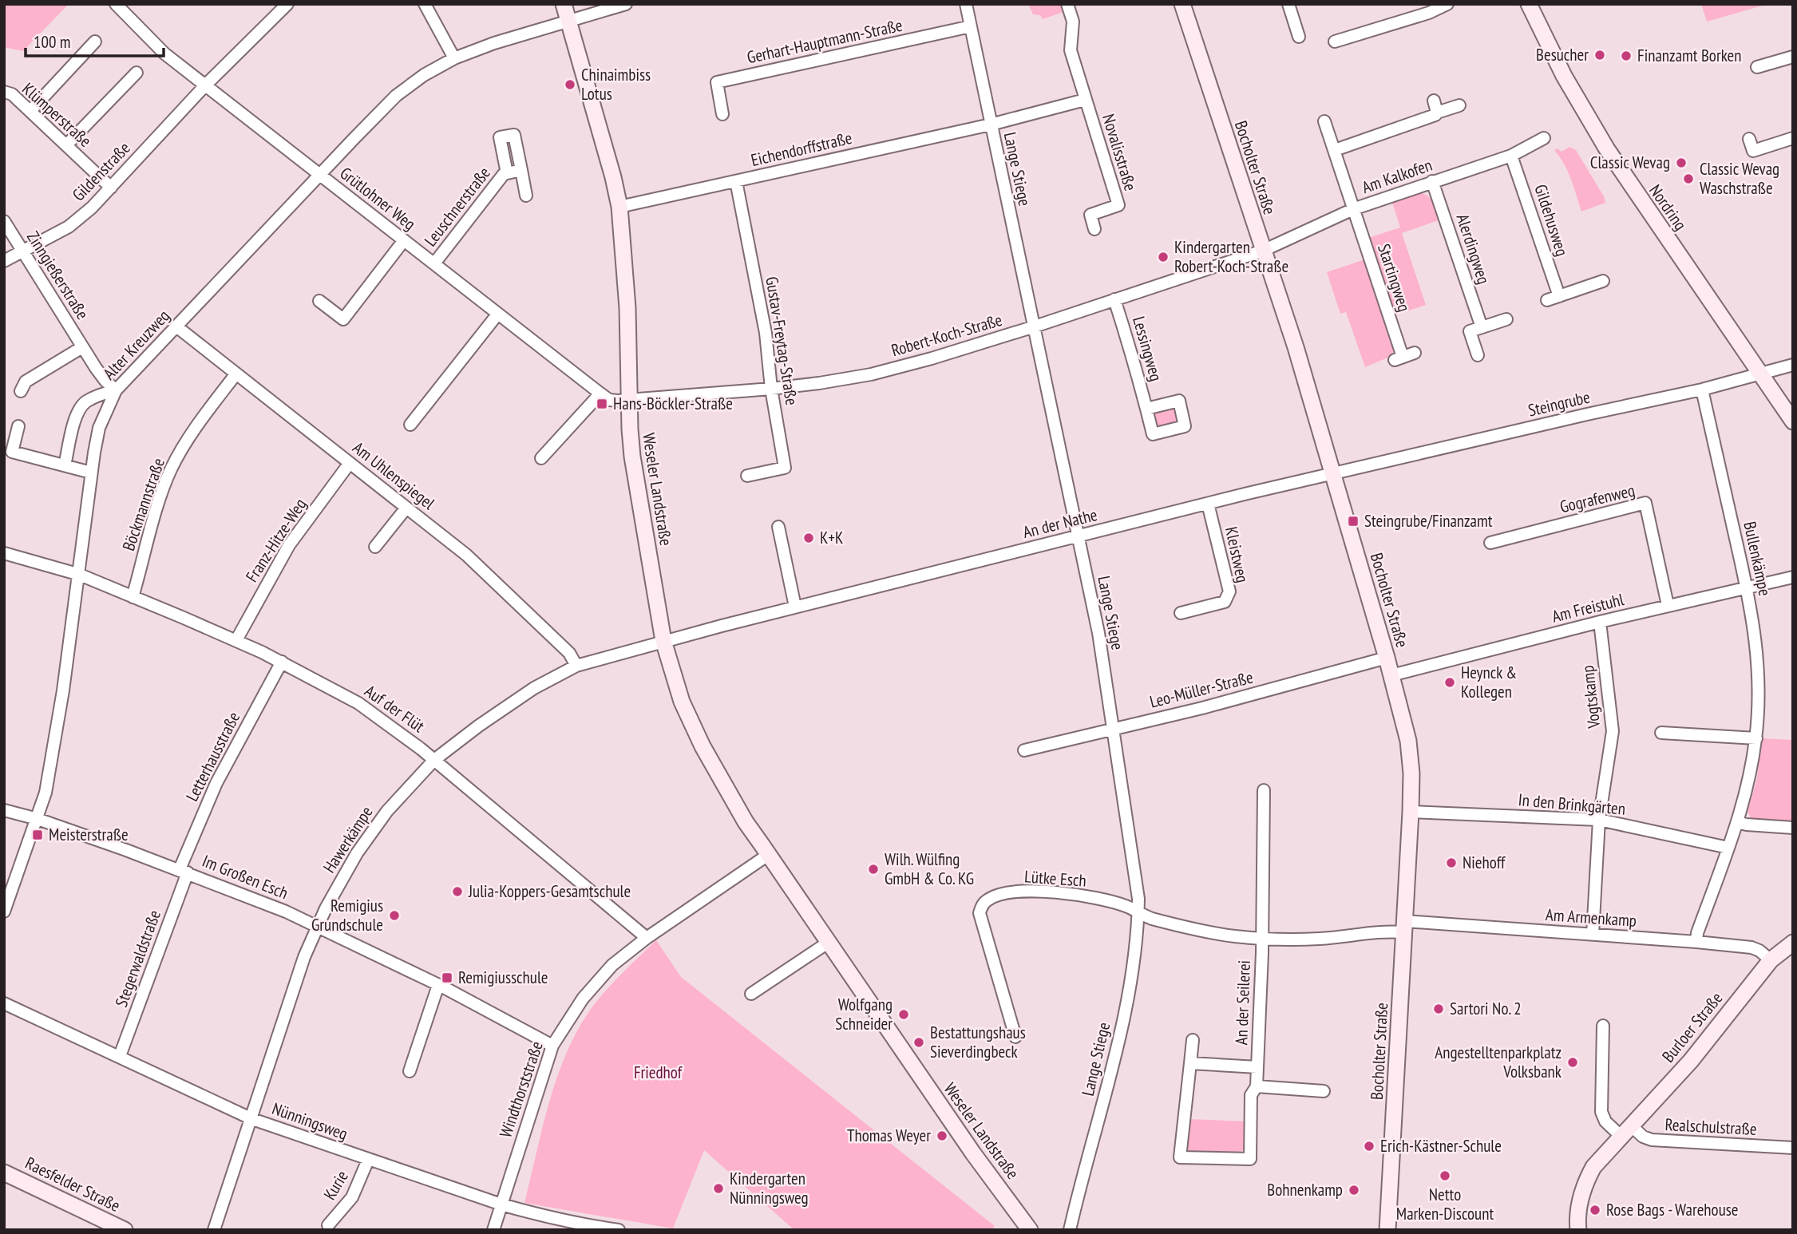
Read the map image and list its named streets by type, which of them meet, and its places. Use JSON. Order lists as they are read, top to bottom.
{
  "streets": {
    "street": [
      "Gerhart-Hauptmann-Straße",
      "Klümperstraße",
      "Eichendorffstraße",
      "Novalisstraße",
      "Bocholter Straße",
      "Lange Stiege",
      "Gildenstraße",
      "Am Kalkofen",
      "Grütlohner Weg",
      "Leuschnerstraße",
      "Nordring",
      "Gildehusweg",
      "Alerdingweg",
      "Zinngießerstraße",
      "Startingweg",
      "Robert-Koch-Straße",
      "Gustav-Freytag-Straße",
      "Alter Kreuzweg",
      "Lessingweg",
      "Steingrube",
      "Am Uhlenspiegel",
      "Weseler Landstraße",
      "Gografenweg",
      "Böckmannstraße",
      "An der Nathe",
      "Franz-Hitze-Weg",
      "Kleistweg",
      "Bullenkämpe",
      "Am Freistuhl",
      "Leo-Müller-Straße",
      "Vogtskamp",
      "Auf der Flüt",
      "Letterhausstraße",
      "In den Brinkgärten",
      "Hawerkämpe",
      "Im Großen Esch",
      "Lütke Esch",
      "Am Armenkamp",
      "Stegerwaldstraße",
      "An der Seilerei",
      "Burloer Straße",
      "Windthorststraße",
      "Nünningsweg",
      "Realschulstraße",
      "Raesfelder Straße",
      "Kurie"
    ]
  },
  "crossings": [
    ["Gerhart-Hauptmann-Straße", "Lange Stiege"],
    ["Klümperstraße", "Gildenstraße"],
    ["Eichendorffstraße", "Novalisstraße"],
    ["Eichendorffstraße", "Lange Stiege"],
    ["Eichendorffstraße", "Gustav-Freytag-Straße"],
    ["Eichendorffstraße", "Weseler Landstraße"],
    ["Novalisstraße", "Lange Stiege"],
    ["Bocholter Straße", "Am Kalkofen"],
    ["Bocholter Straße", "Robert-Koch-Straße"],
    ["Bocholter Straße", "Steingrube"],
    ["Bocholter Straße", "An der Nathe"],
    ["Bocholter Straße", "Am Freistuhl"],
    ["Bocholter Straße", "Leo-Müller-Straße"],
    ["Bocholter Straße", "In den Brinkgärten"],
    ["Bocholter Straße", "Lütke Esch"],
    ["Bocholter Straße", "Am Armenkamp"],
    ["Lange Stiege", "Robert-Koch-Straße"],
    ["Lange Stiege", "An der Nathe"],
    ["Lange Stiege", "Leo-Müller-Straße"],
    ["Lange Stiege", "Lütke Esch"],
    ["Gildenstraße", "Grütlohner Weg"],
    ["Gildenstraße", "Zinngießerstraße"],
    ["Am Kalkofen", "Gildehusweg"],
    ["Am Kalkofen", "Alerdingweg"],
    ["Am Kalkofen", "Startingweg"],
    ["Am Kalkofen", "Robert-Koch-Straße"],
    ["Grütlohner Weg", "Leuschnerstraße"],
    ["Grütlohner Weg", "Robert-Koch-Straße"],
    ["Grütlohner Weg", "Alter Kreuzweg"],
    ["Grütlohner Weg", "Weseler Landstraße"],
    ["Nordring", "Steingrube"],
    ["Zinngießerstraße", "Alter Kreuzweg"],
    ["Robert-Koch-Straße", "Gustav-Freytag-Straße"],
    ["Robert-Koch-Straße", "Lessingweg"],
    ["Robert-Koch-Straße", "Weseler Landstraße"],
    ["Alter Kreuzweg", "Am Uhlenspiegel"],
    ["Alter Kreuzweg", "Weseler Landstraße"],
    ["Alter Kreuzweg", "Auf der Flüt"],
    ["Alter Kreuzweg", "Im Großen Esch"],
    ["Steingrube", "An der Nathe"],
    ["Steingrube", "Bullenkämpe"],
    ["Am Uhlenspiegel", "Böckmannstraße"],
    ["Am Uhlenspiegel", "Franz-Hitze-Weg"],
    ["Am Uhlenspiegel", "Hawerkämpe"],
    ["Weseler Landstraße", "An der Nathe"],
    ["Weseler Landstraße", "Hawerkämpe"],
    ["Weseler Landstraße", "Windthorststraße"],
    ["Gografenweg", "Am Freistuhl"],
    ["Böckmannstraße", "Auf der Flüt"],
    ["An der Nathe", "Kleistweg"],
    ["An der Nathe", "Hawerkämpe"],
    ["Franz-Hitze-Weg", "Auf der Flüt"],
    ["Bullenkämpe", "Am Freistuhl"],
    ["Bullenkämpe", "In den Brinkgärten"],
    ["Bullenkämpe", "Am Armenkamp"],
    ["Am Freistuhl", "Vogtskamp"],
    ["Vogtskamp", "In den Brinkgärten"],
    ["Vogtskamp", "Am Armenkamp"],
    ["Auf der Flüt", "Letterhausstraße"],
    ["Auf der Flüt", "Hawerkämpe"],
    ["Auf der Flüt", "Windthorststraße"],
    ["Letterhausstraße", "Im Großen Esch"],
    ["Letterhausstraße", "Stegerwaldstraße"],
    ["Hawerkämpe", "Im Großen Esch"],
    ["Hawerkämpe", "Nünningsweg"],
    ["Im Großen Esch", "Stegerwaldstraße"],
    ["Im Großen Esch", "Windthorststraße"],
    ["Lütke Esch", "Am Armenkamp"],
    ["Lütke Esch", "An der Seilerei"],
    ["Am Armenkamp", "Burloer Straße"],
    ["Stegerwaldstraße", "Nünningsweg"],
    ["Burloer Straße", "Realschulstraße"],
    ["Windthorststraße", "Nünningsweg"],
    ["Nünningsweg", "Kurie"]
  ],
  "parks": ["Friedhof"],
  "places": {
    "other": [
      "Besucher",
      "Finanzamt Borken",
      "Chinaimbiss Lotus",
      "Classic Wevag",
      "Classic Wevag Waschstraße",
      "Kindergarten Robert-Koch-Straße",
      "K+K",
      "Heynck & Kollegen",
      "Niehoff",
      "Wilh. Wülfing GmbH & Co. KG",
      "Julia-Koppers-Gesamtschule",
      "Remigius Grundschule",
      "Sartori No. 2",
      "Wolfgang Schneider",
      "Bestattungshaus Sieverdingbeck",
      "Angestelltenparkplatz Volksbank",
      "Thomas Weyer",
      "Erich-Kästner-Schule",
      "Netto Marken-Discount",
      "Kindergarten Nünningsweg",
      "Bohnenkamp",
      "Rose Bags - Warehouse"
    ],
    "transit": [
      "Hans-Böckler-Straße",
      "Steingrube/Finanzamt",
      "Meisterstraße",
      "Remigiusschule"
    ]
  },
  "scale_bar": "100 m"
}
